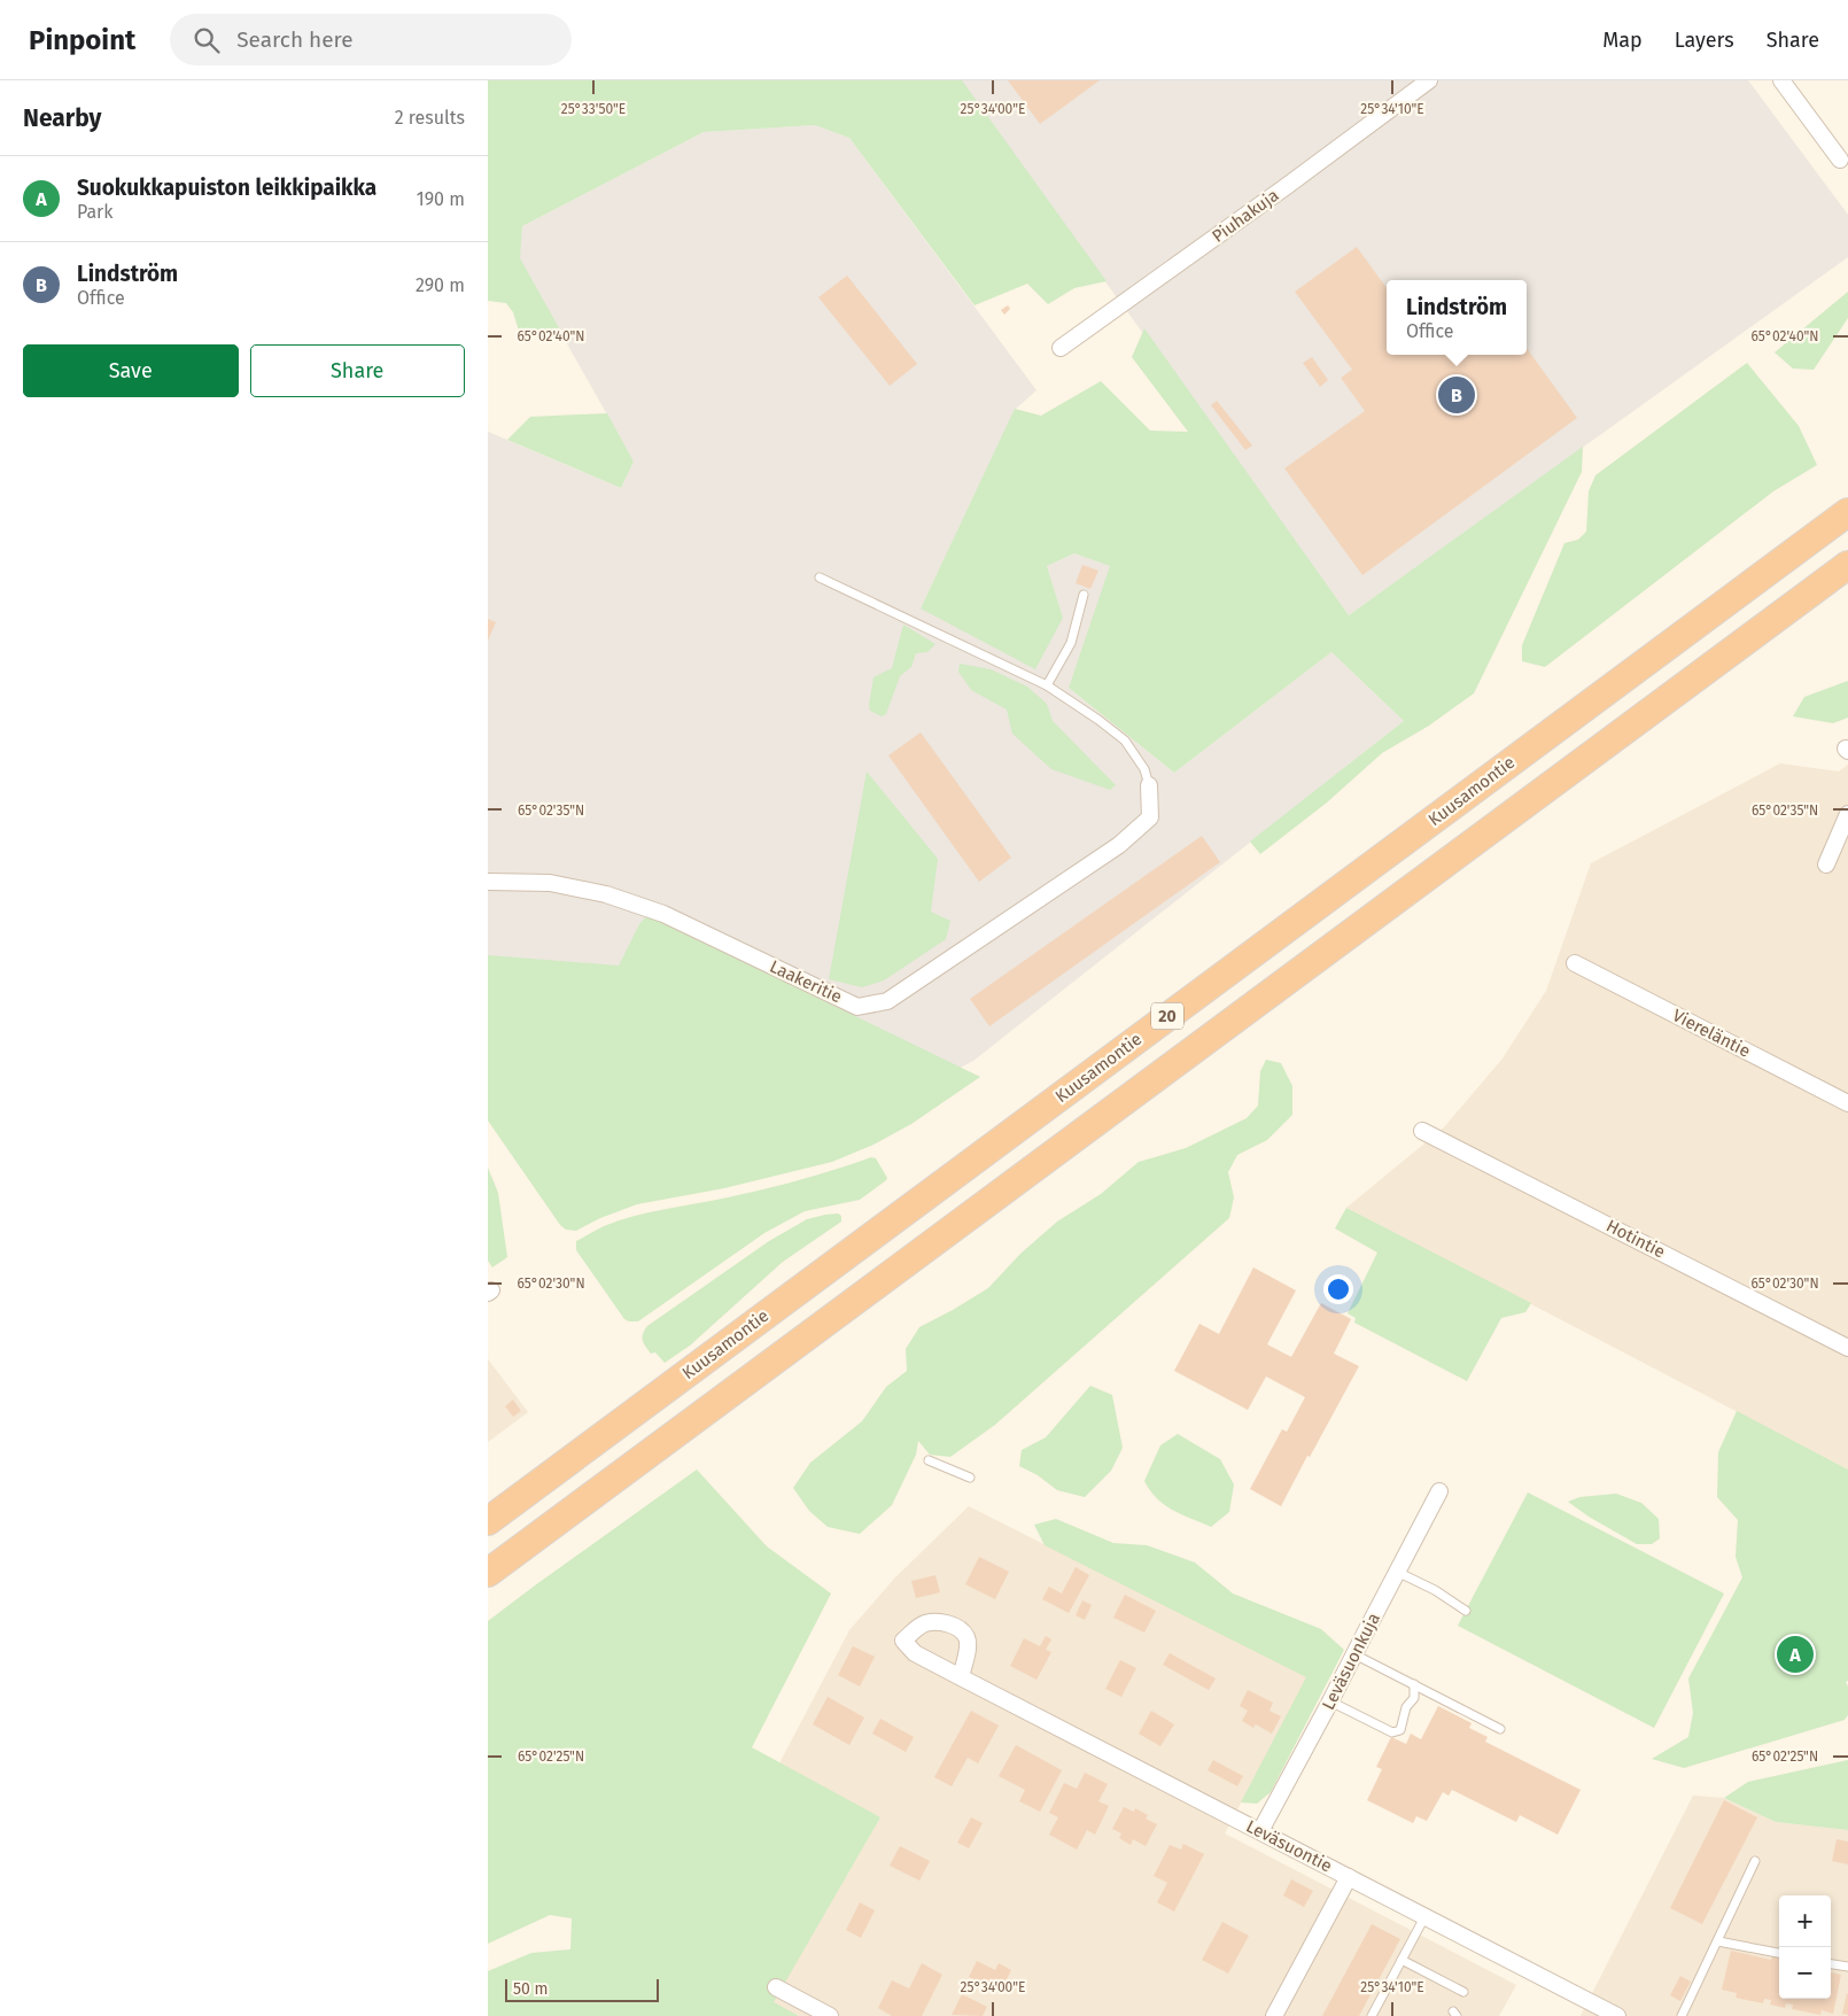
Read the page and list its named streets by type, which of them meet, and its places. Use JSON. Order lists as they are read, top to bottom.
{
  "streets": {
    "highway": ["Kuusamontie", "20"],
    "street": [
      "Piuhakuja",
      "Laakeritie",
      "Viereläntie",
      "Hotintie",
      "Leväsuonkuja",
      "Leväsuontie"
    ]
  },
  "crossings": [
    ["Leväsuonkuja", "Leväsuontie"]
  ],
  "scale_bar": "50 m",
  "page": {
    "header": "Pinpoint",
    "search": "Search here",
    "nav": ["Map", "Layers", "Share"],
    "heading": ["Nearby", "2 results"],
    "list": [
      {
        "mark": "A",
        "name": "Suokukkapuiston leikkipaikka",
        "note": "Park",
        "value": "190 m"
      },
      {
        "mark": "B",
        "name": "Lindström",
        "note": "Office",
        "value": "290 m"
      }
    ],
    "popup": ["Lindström", "Office"],
    "buttons": ["Save", "Share"],
    "pins": ["B", "A"],
    "map_buttons": ["+", "−"],
    "scale": "50 m"
  },
  "coordinates": [
    "25°33'50\"E",
    "25°34'00\"E",
    "25°34'10\"E",
    "65°02'40\"N",
    "65°02'35\"N",
    "65°02'30\"N",
    "65°02'25\"N"
  ]
}
